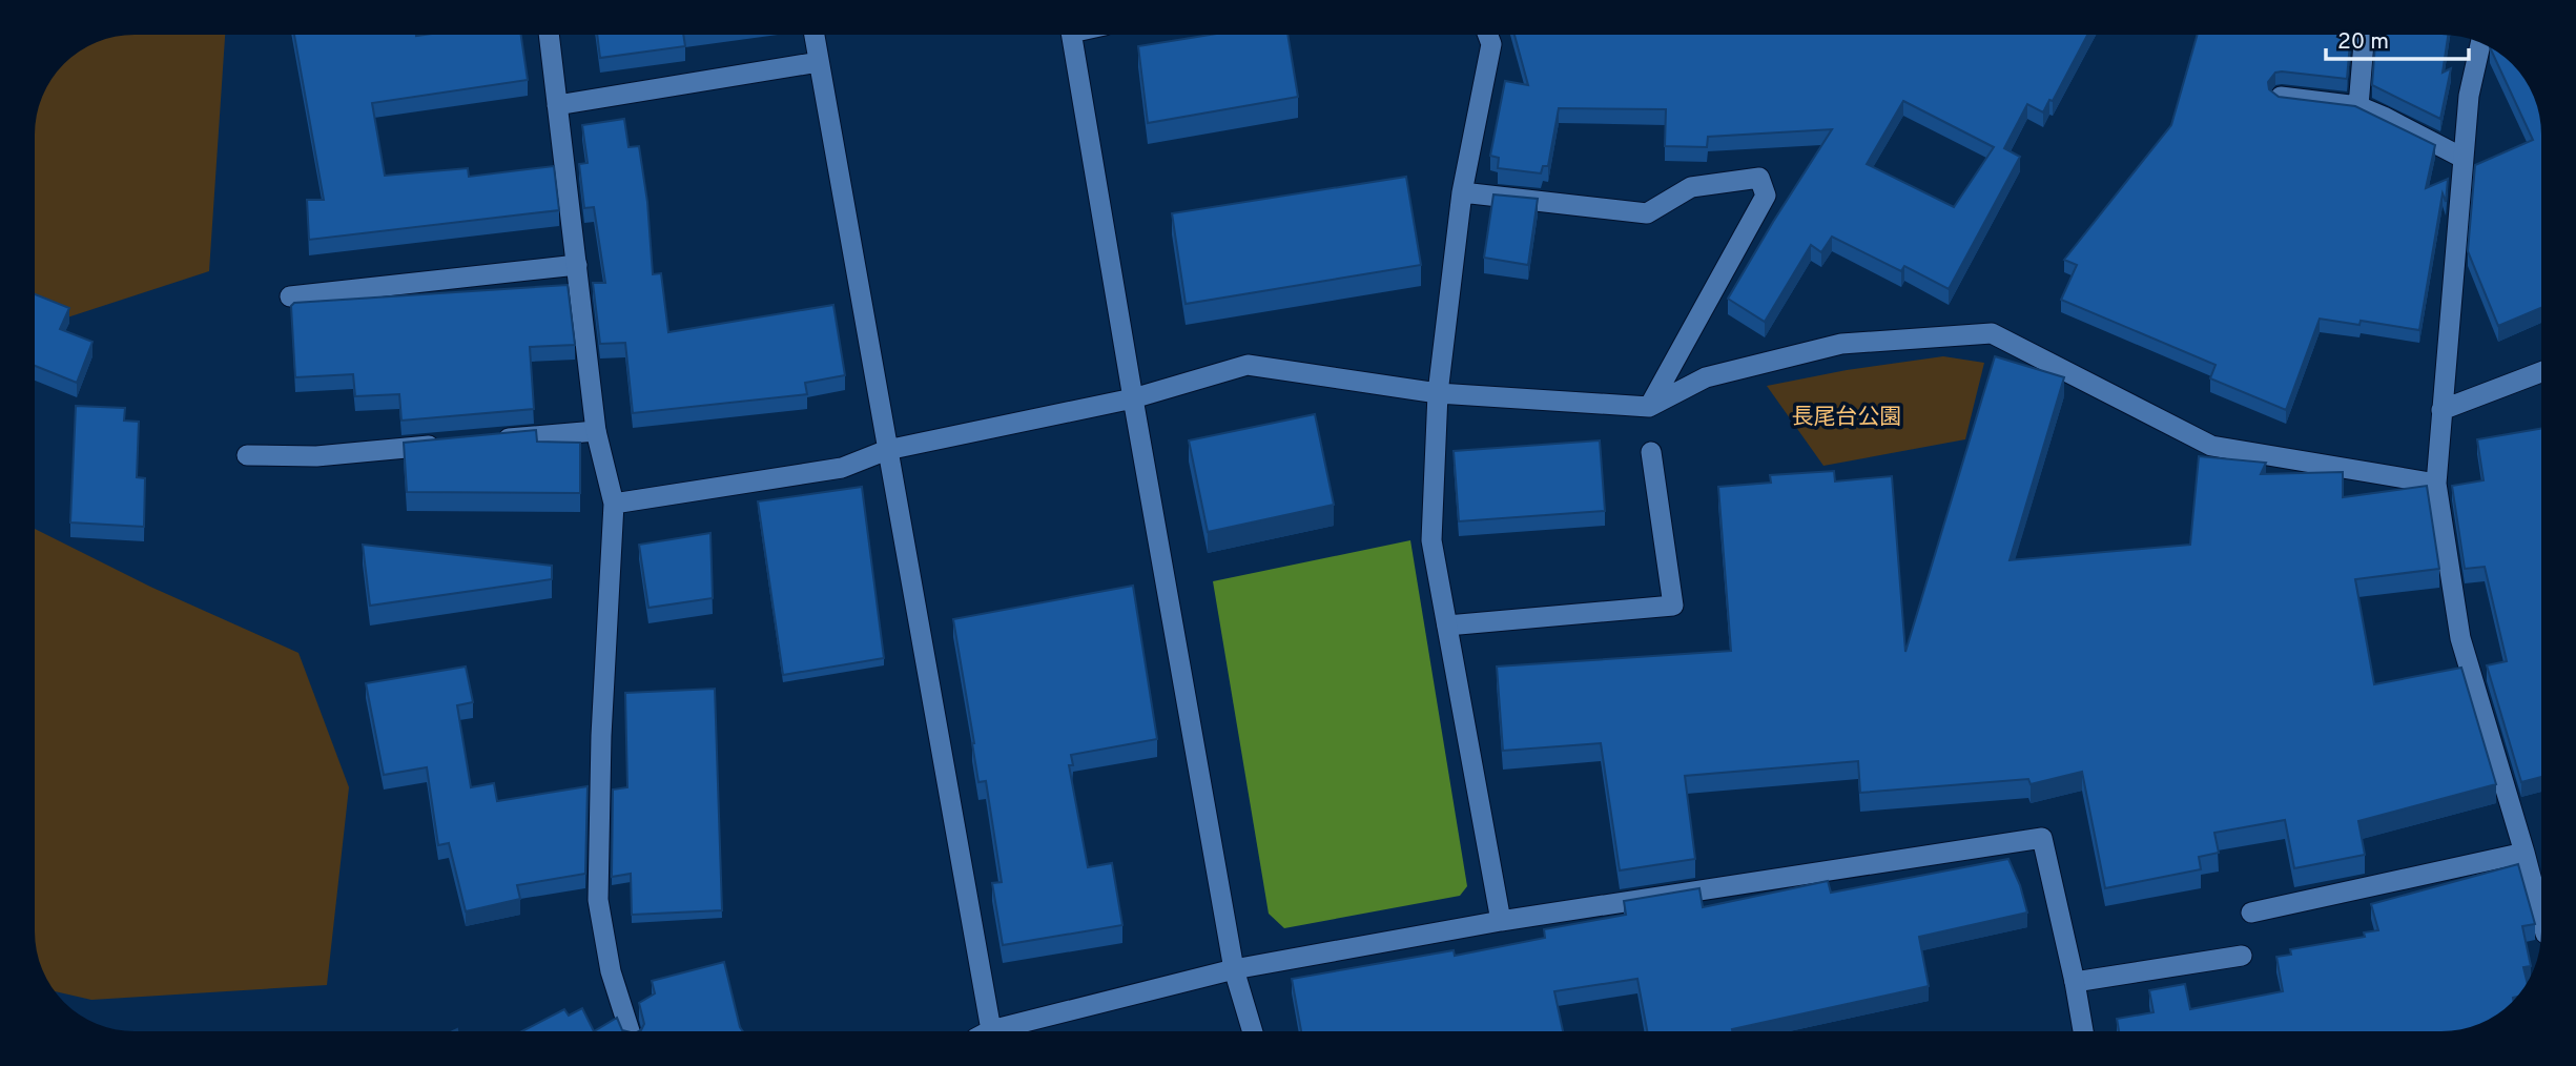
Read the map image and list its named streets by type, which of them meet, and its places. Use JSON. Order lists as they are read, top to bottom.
{
  "parks": ["長尾台公園"],
  "scale_bar": "20 m"
}
